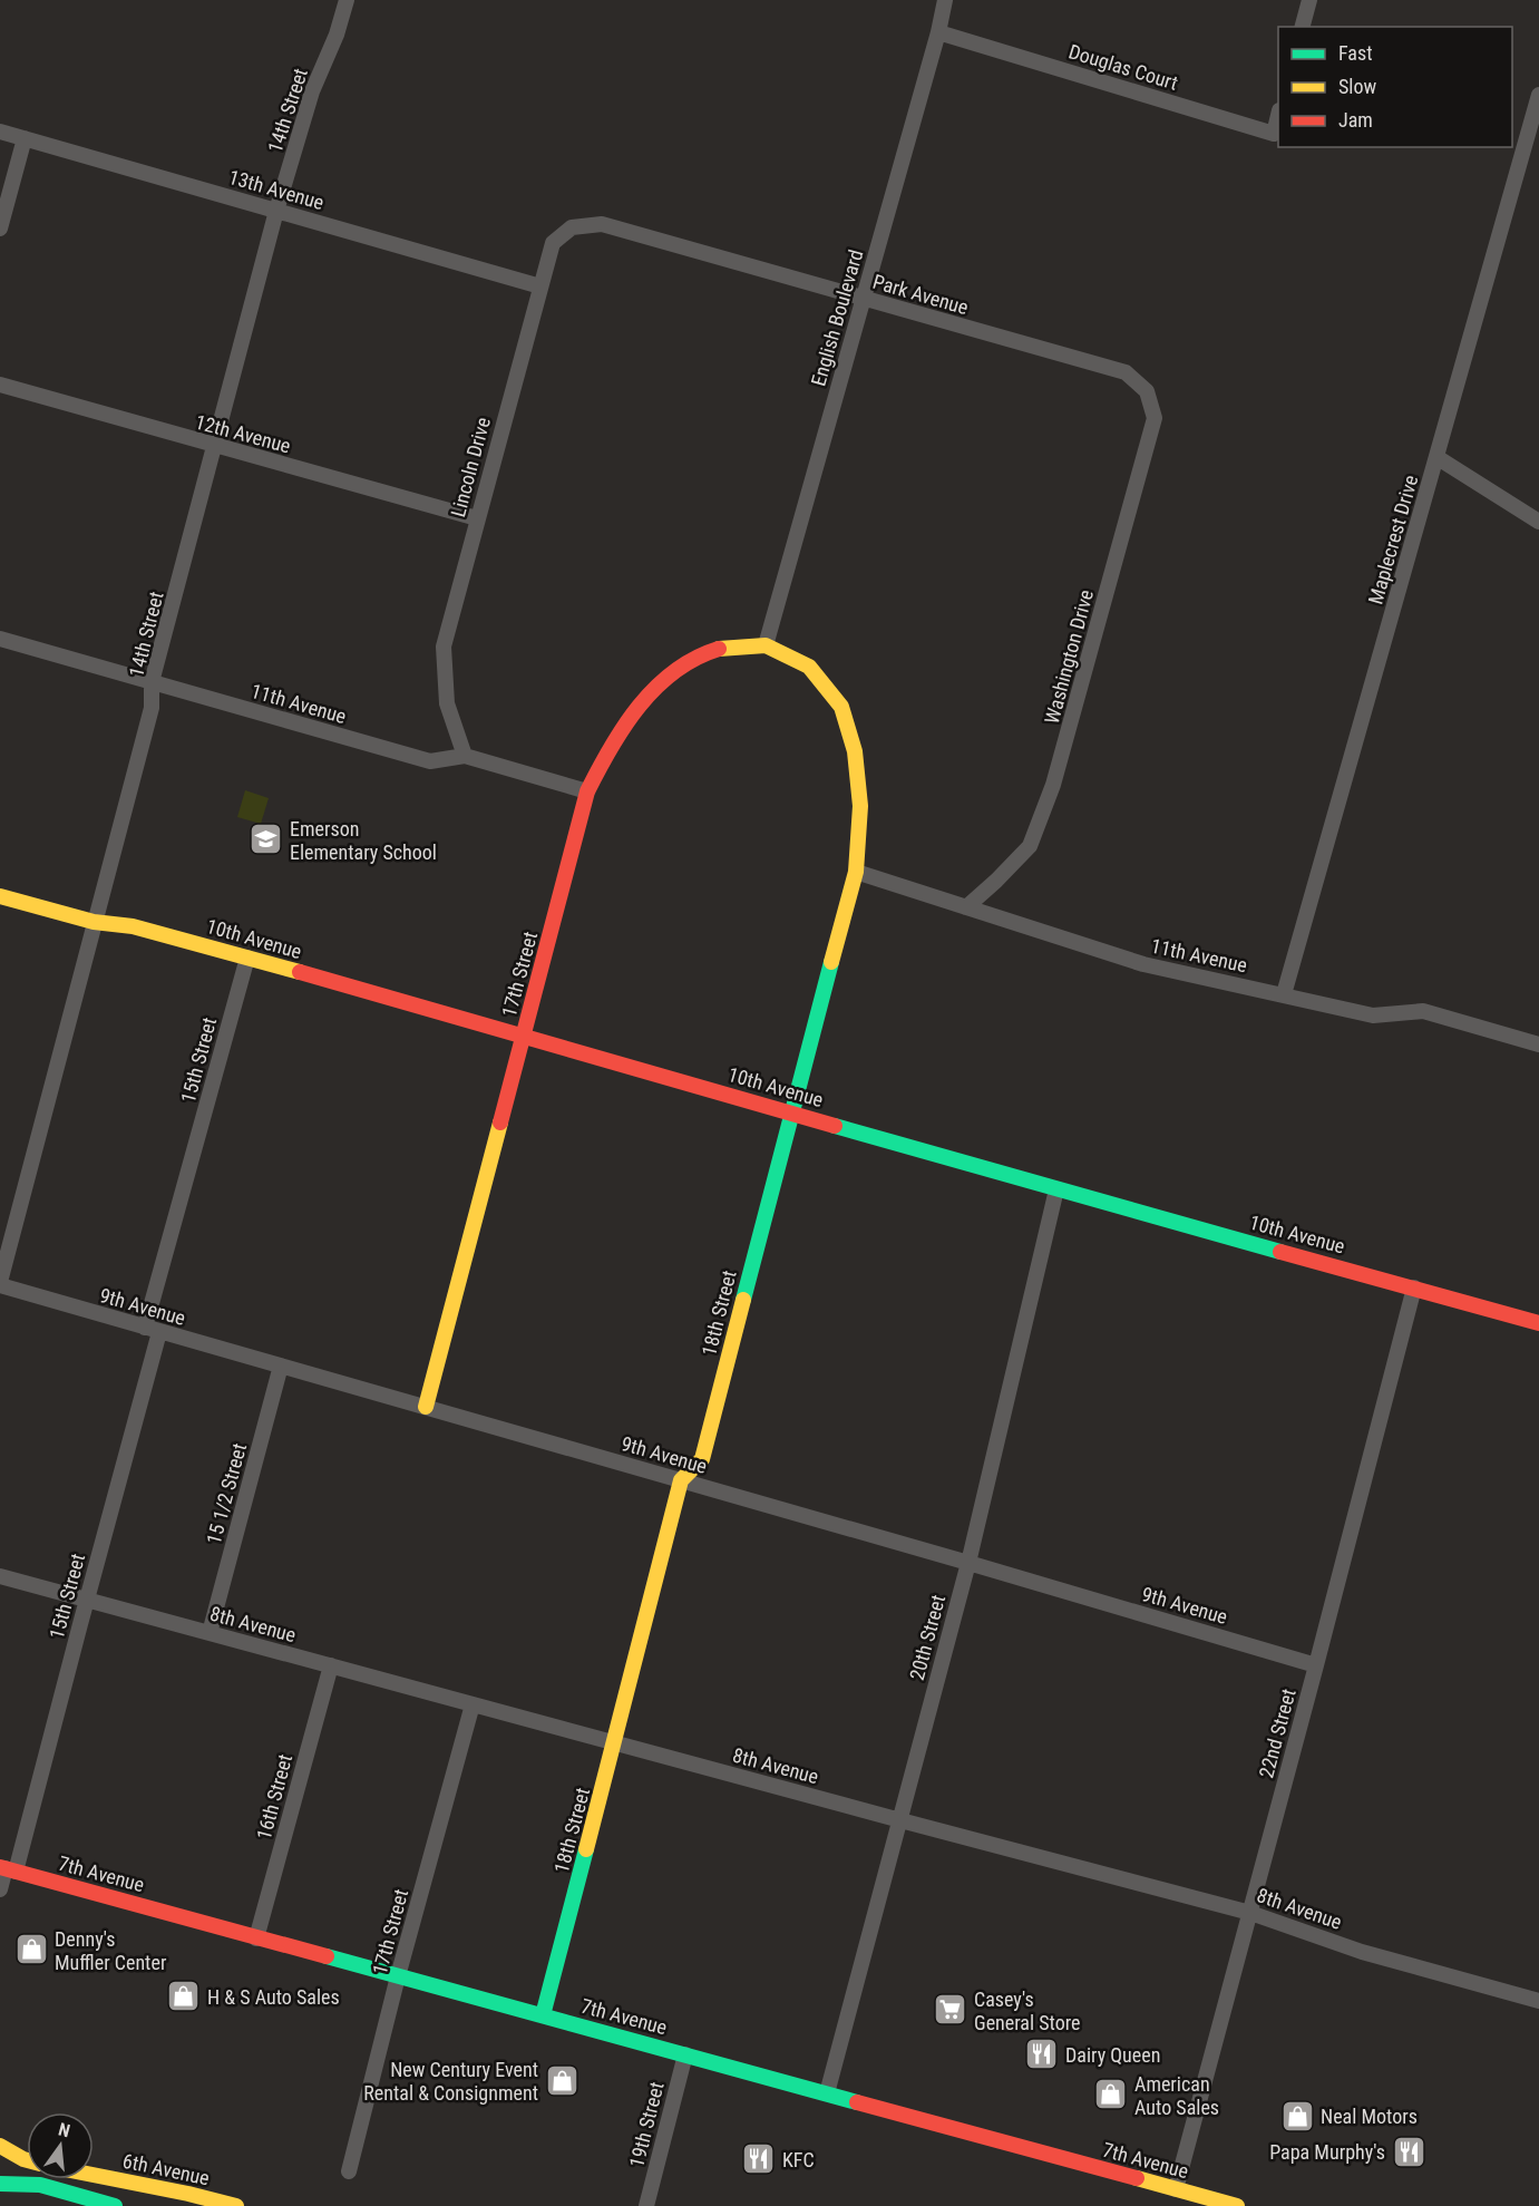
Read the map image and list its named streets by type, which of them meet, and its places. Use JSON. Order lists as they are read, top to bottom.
{
  "streets": {
    "street": [
      "Douglas Court",
      "14th Street",
      "13th Avenue",
      "Park Avenue",
      "English Boulevard",
      "12th Avenue",
      "Lincoln Drive",
      "Maplecrest Drive",
      "Washington Drive",
      "11th Avenue",
      "10th Avenue",
      "17th Street",
      "15th Street",
      "9th Avenue",
      "18th Street",
      "15 1/2 Street",
      "8th Avenue",
      "20th Street",
      "22nd Street",
      "16th Street",
      "7th Avenue",
      "19th Street",
      "6th Avenue"
    ]
  },
  "crossings": [
    ["Douglas Court", "English Boulevard"],
    ["14th Street", "13th Avenue"],
    ["14th Street", "12th Avenue"],
    ["14th Street", "11th Avenue"],
    ["14th Street", "10th Avenue"],
    ["14th Street", "9th Avenue"],
    ["13th Avenue", "Lincoln Drive"],
    ["Park Avenue", "English Boulevard"],
    ["Park Avenue", "Lincoln Drive"],
    ["Park Avenue", "Washington Drive"],
    ["English Boulevard", "17th Street"],
    ["English Boulevard", "18th Street"],
    ["12th Avenue", "Lincoln Drive"],
    ["Lincoln Drive", "11th Avenue"],
    ["Maplecrest Drive", "11th Avenue"],
    ["Washington Drive", "11th Avenue"],
    ["11th Avenue", "17th Street"],
    ["11th Avenue", "18th Street"],
    ["10th Avenue", "17th Street"],
    ["10th Avenue", "15th Street"],
    ["10th Avenue", "18th Street"],
    ["10th Avenue", "20th Street"],
    ["10th Avenue", "22nd Street"],
    ["17th Street", "9th Avenue"],
    ["17th Street", "18th Street"],
    ["17th Street", "8th Avenue"],
    ["17th Street", "7th Avenue"],
    ["15th Street", "9th Avenue"],
    ["15th Street", "8th Avenue"],
    ["15th Street", "7th Avenue"],
    ["9th Avenue", "18th Street"],
    ["9th Avenue", "15 1/2 Street"],
    ["9th Avenue", "20th Street"],
    ["9th Avenue", "22nd Street"],
    ["18th Street", "8th Avenue"],
    ["18th Street", "7th Avenue"],
    ["15 1/2 Street", "8th Avenue"],
    ["8th Avenue", "20th Street"],
    ["8th Avenue", "22nd Street"],
    ["8th Avenue", "16th Street"],
    ["20th Street", "7th Avenue"],
    ["22nd Street", "7th Avenue"],
    ["16th Street", "7th Avenue"],
    ["7th Avenue", "19th Street"]
  ],
  "places": {
    "school or university": ["Emerson Elementary School"],
    "shop": [
      "Denny's Muffler Center",
      "H & S Auto Sales",
      "New Century Event Rental & Consignment",
      "American Auto Sales",
      "Neal Motors"
    ],
    "supermarket": ["Casey's General Store"],
    "restaurant": ["Dairy Queen", "Papa Murphy's", "KFC"]
  },
  "legend": ["Fast", "Slow", "Jam"],
  "north": "top"
}
